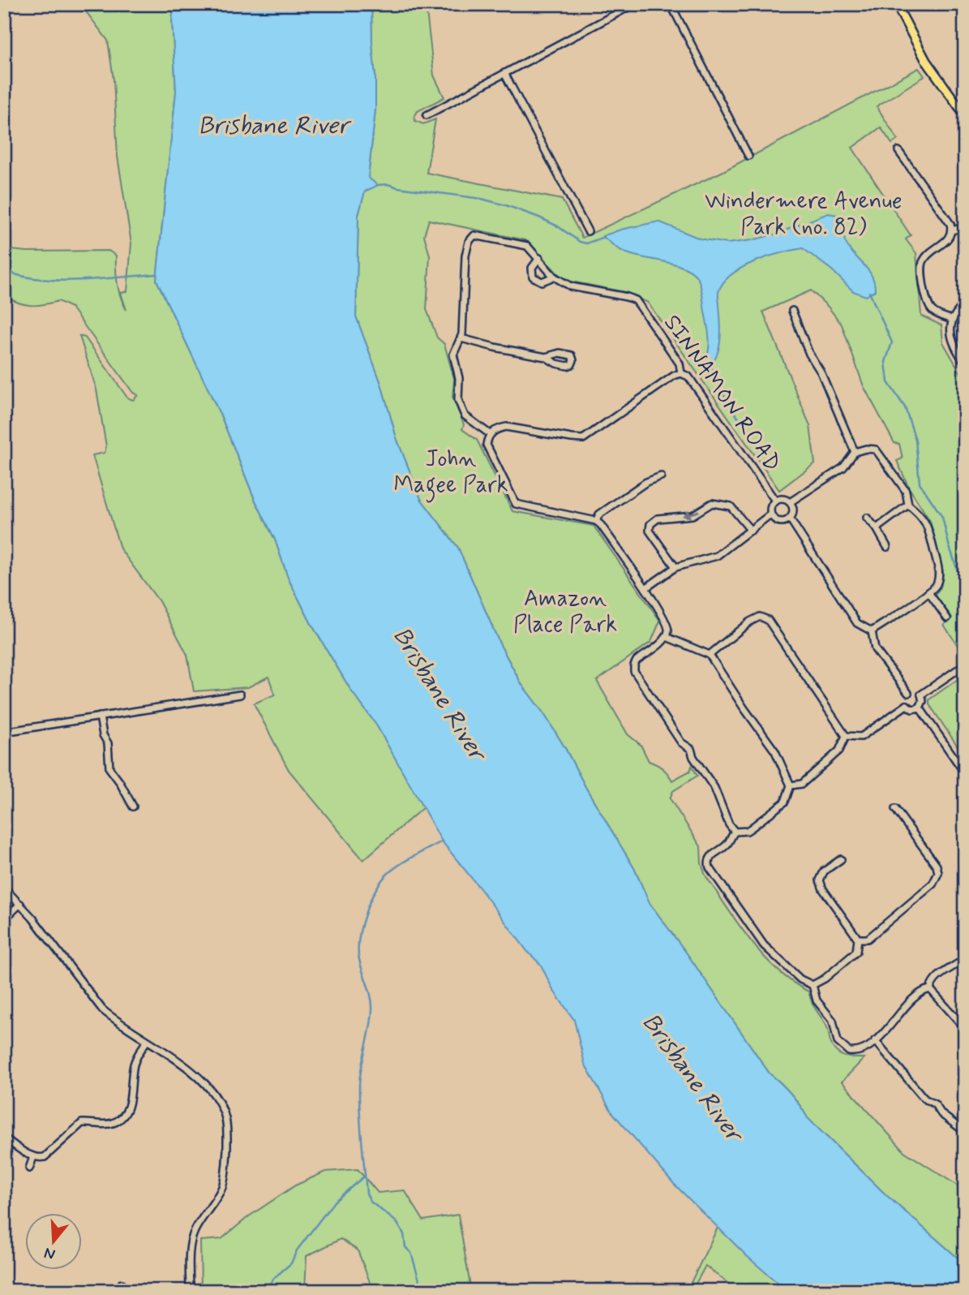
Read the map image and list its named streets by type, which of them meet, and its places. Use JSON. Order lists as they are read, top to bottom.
{
  "streets": {
    "street": ["SINNAMON ROAD"]
  },
  "water": ["Brisbane River"],
  "parks": ["Windermere Avenue Park (no. 82)", "John Magee Park", "Amazon Place Park"],
  "north": "bottom"
}
